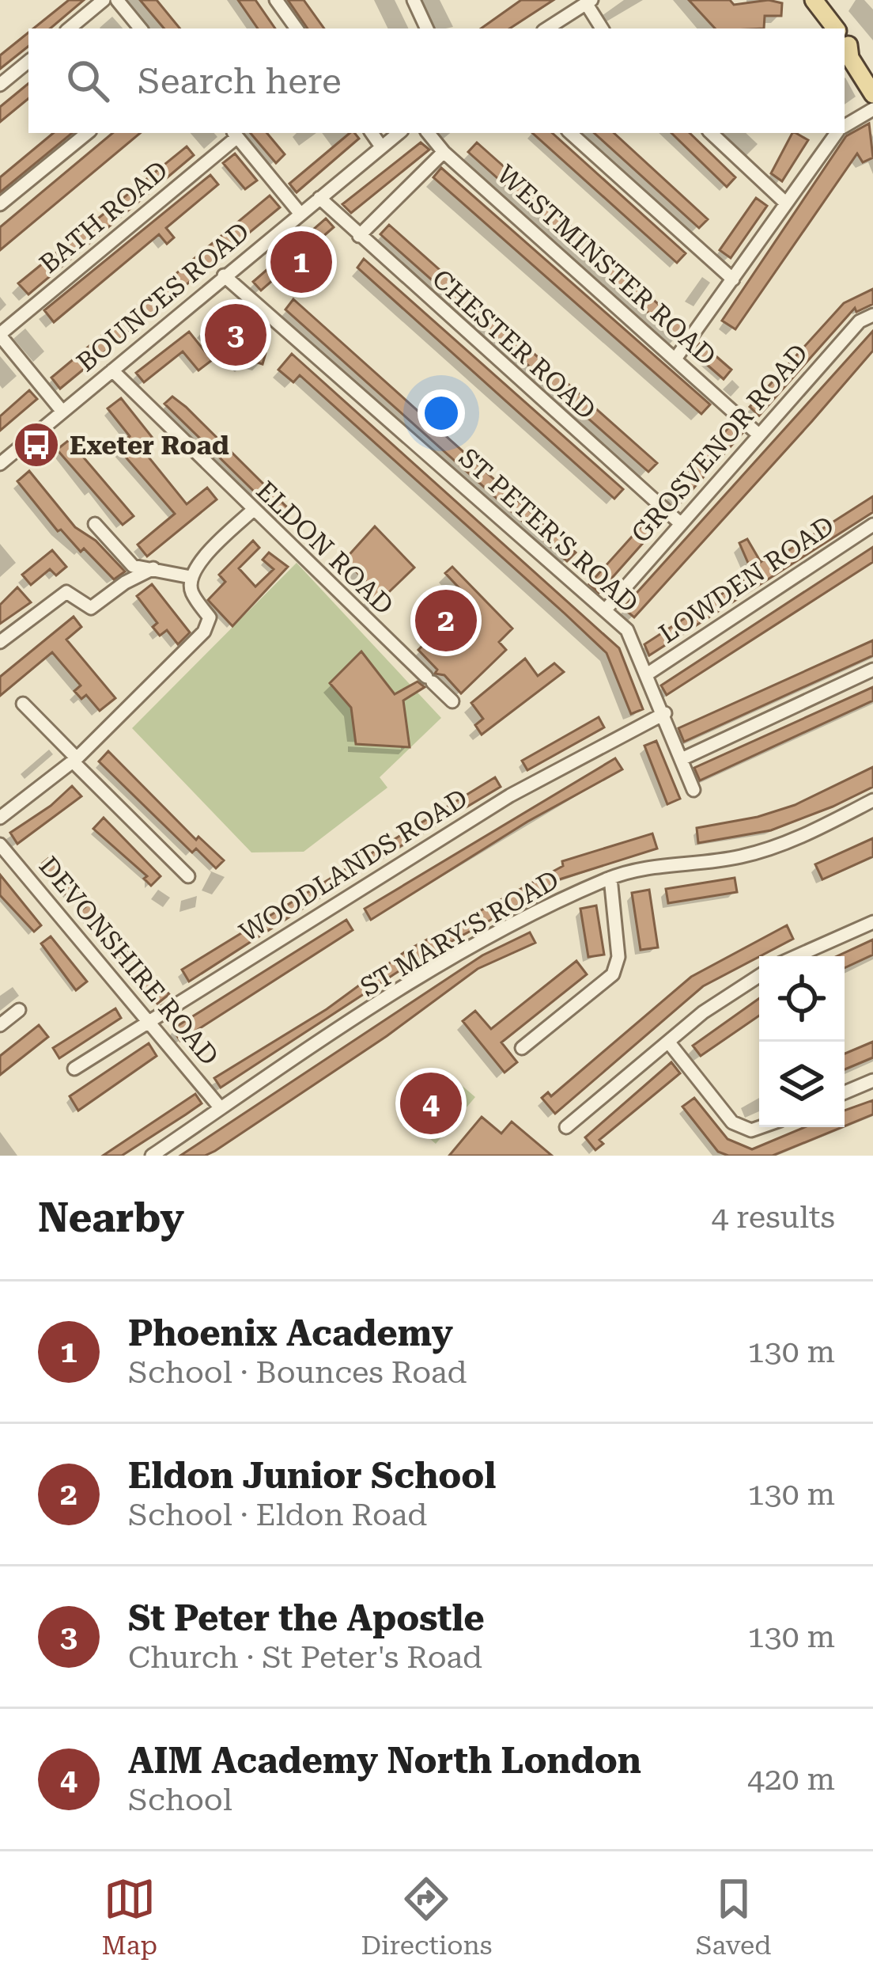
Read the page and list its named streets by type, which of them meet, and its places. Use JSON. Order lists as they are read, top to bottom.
{
  "streets": {
    "street": [
      "BATH ROAD",
      "WESTMINSTER ROAD",
      "BOUNCES ROAD",
      "CHESTER ROAD",
      "GROSVENOR ROAD",
      "ST PETER'S ROAD",
      "ELDON ROAD",
      "LOWDEN ROAD",
      "WOODLANDS ROAD",
      "ST MARY'S ROAD",
      "DEVONSHIRE ROAD"
    ]
  },
  "crossings": [
    ["WESTMINSTER ROAD", "GROSVENOR ROAD"],
    ["BOUNCES ROAD", "CHESTER ROAD"],
    ["BOUNCES ROAD", "ST PETER'S ROAD"],
    ["BOUNCES ROAD", "ELDON ROAD"],
    ["CHESTER ROAD", "GROSVENOR ROAD"],
    ["GROSVENOR ROAD", "ST PETER'S ROAD"],
    ["ST PETER'S ROAD", "LOWDEN ROAD"],
    ["ST PETER'S ROAD", "WOODLANDS ROAD"],
    ["WOODLANDS ROAD", "DEVONSHIRE ROAD"],
    ["ST MARY'S ROAD", "DEVONSHIRE ROAD"]
  ],
  "places": {
    "bus stop": ["Exeter Road"]
  },
  "page": {
    "search": "Search here",
    "pins": [
      "1",
      "3",
      "2",
      "4"
    ],
    "heading": ["Nearby", "4 results"],
    "list": [
      {
        "mark": "1",
        "name": "Phoenix Academy",
        "note": "School · Bounces Road",
        "value": "130 m"
      },
      {
        "mark": "2",
        "name": "Eldon Junior School",
        "note": "School · Eldon Road",
        "value": "130 m"
      },
      {
        "mark": "3",
        "name": "St Peter the Apostle",
        "note": "Church · St Peter's Road",
        "value": "130 m"
      },
      {
        "mark": "4",
        "name": "AIM Academy North London",
        "note": "School",
        "value": "420 m"
      }
    ],
    "nav": ["Map", "Directions", "Saved"]
  }
}
